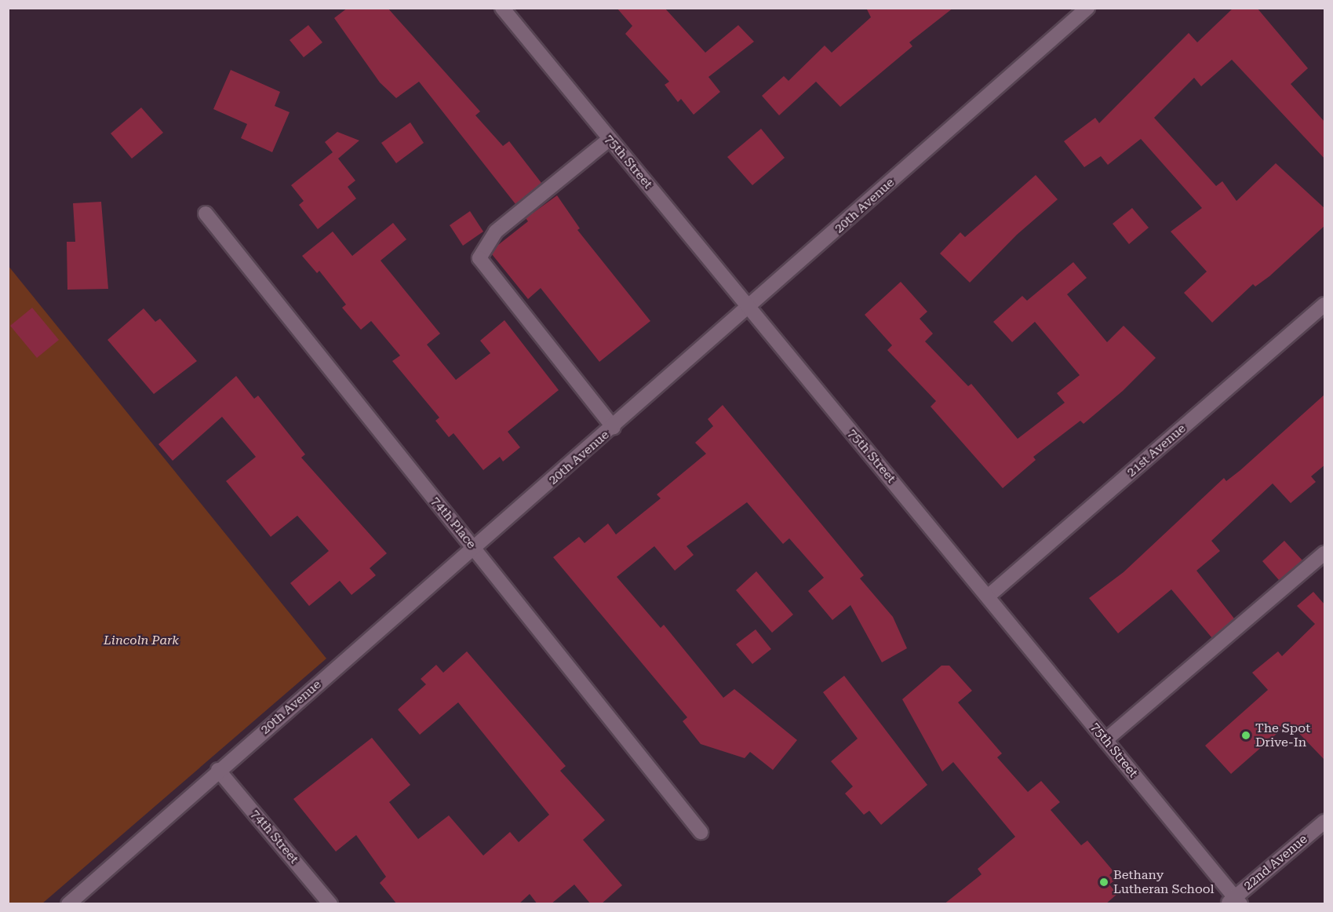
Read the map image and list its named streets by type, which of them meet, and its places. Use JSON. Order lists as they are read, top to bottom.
{
  "streets": {
    "street": [
      "75th Street",
      "20th Avenue",
      "21st Avenue",
      "74th Place",
      "74th Street",
      "22nd Avenue"
    ]
  },
  "crossings": [
    ["75th Street", "20th Avenue"],
    ["75th Street", "21st Avenue"],
    ["75th Street", "22nd Avenue"],
    ["20th Avenue", "74th Place"],
    ["20th Avenue", "74th Street"]
  ],
  "parks": ["Lincoln Park"],
  "places": ["The Spot Drive-In", "Bethany Lutheran School"]
}
